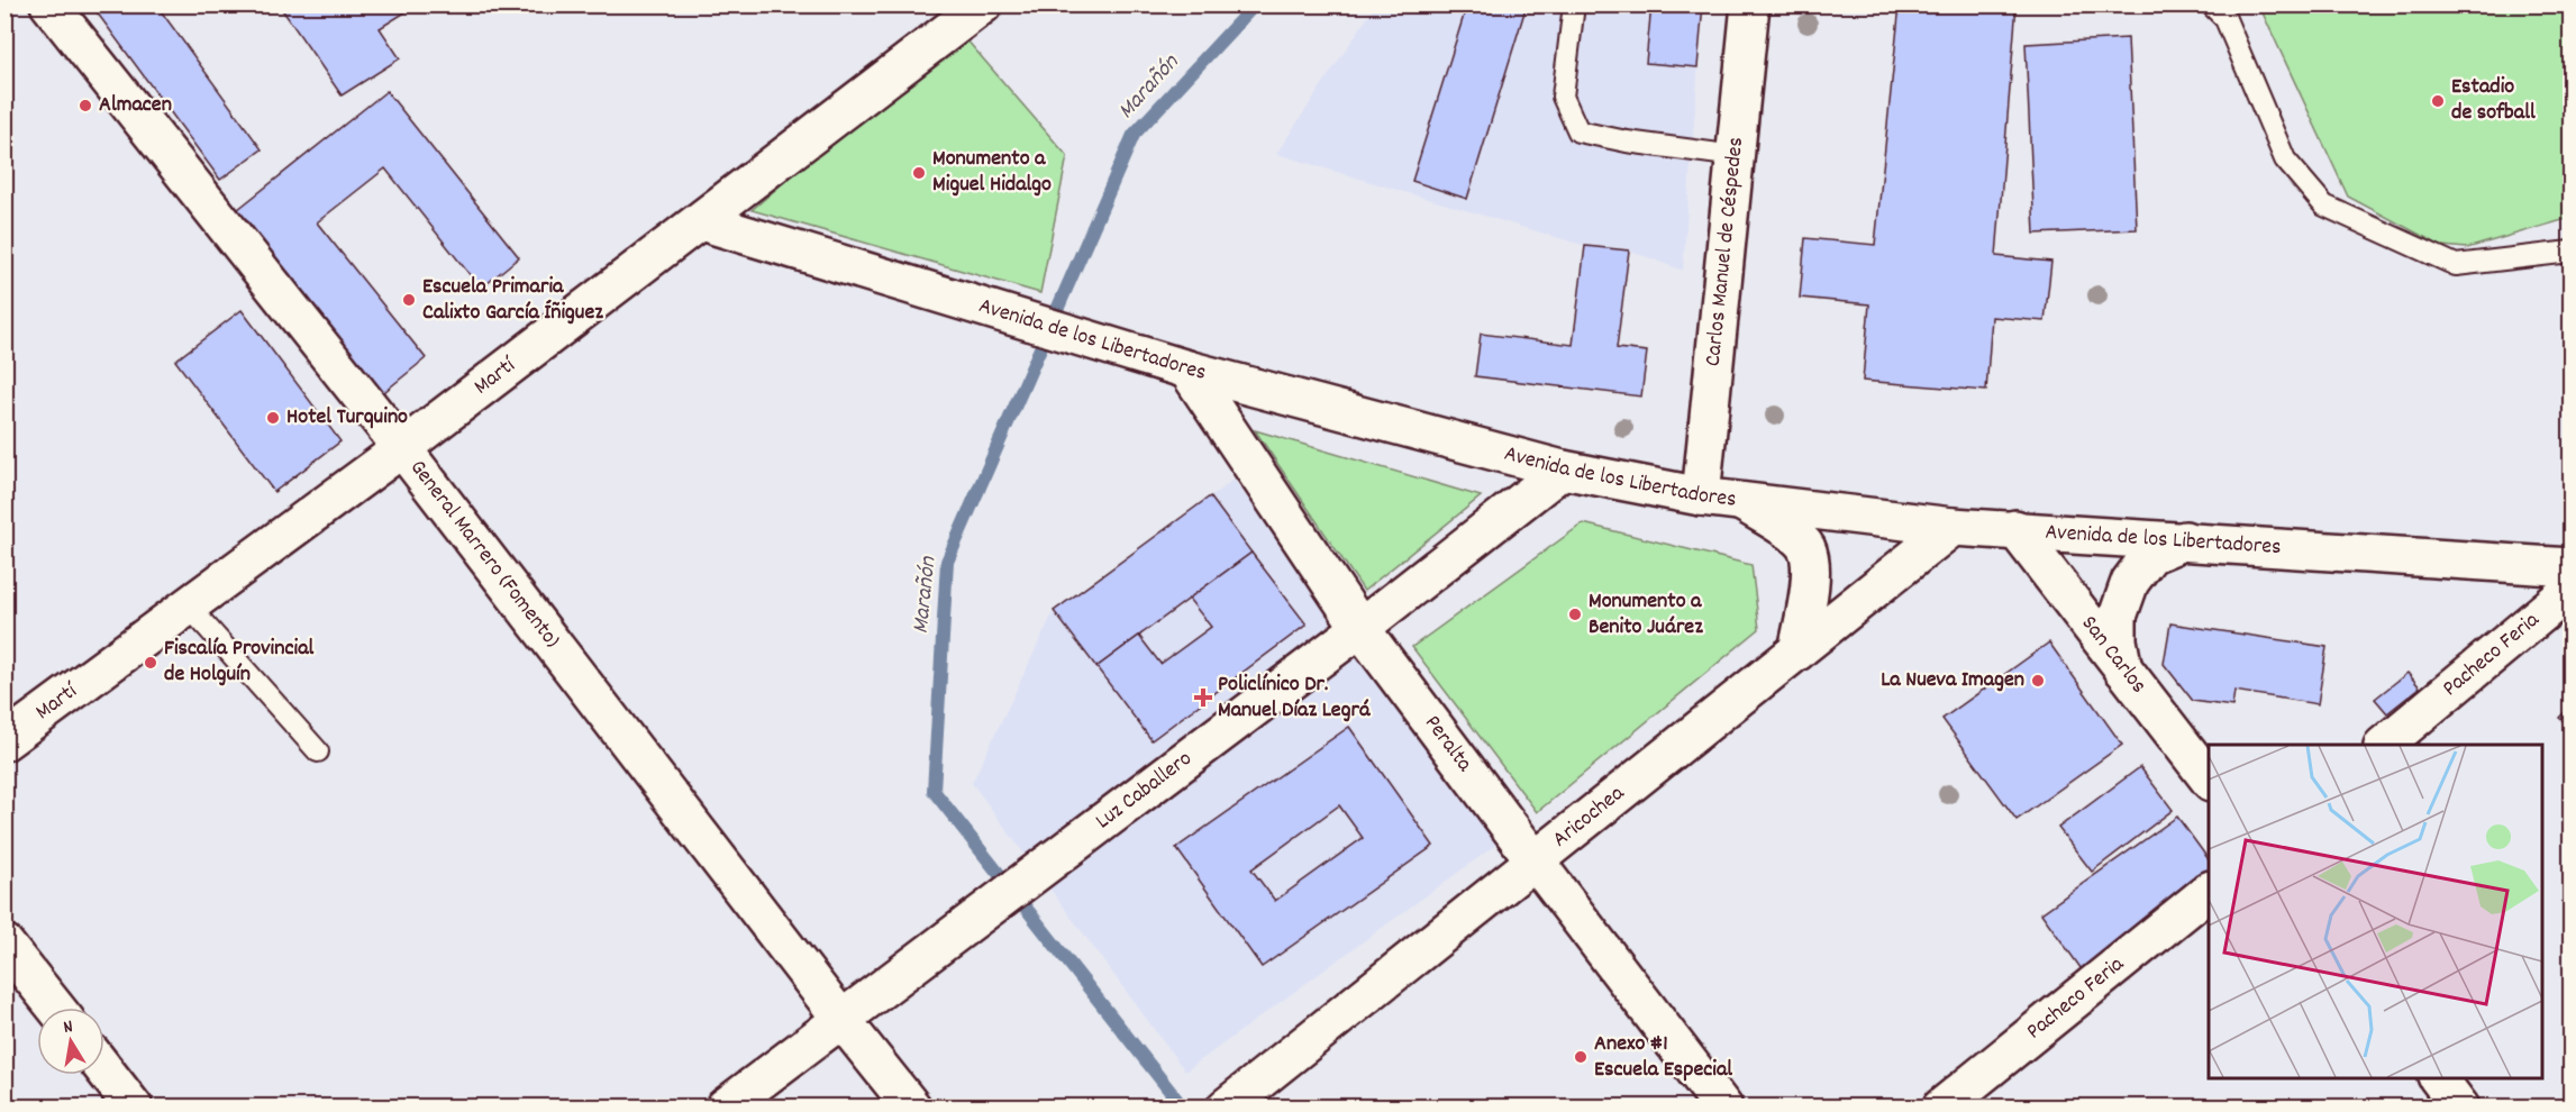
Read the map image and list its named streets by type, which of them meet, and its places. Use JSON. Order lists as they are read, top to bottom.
{
  "streets": {
    "main road": [
      "Carlos Manuel de Céspedes",
      "Avenida de los Libertadores",
      "Martí",
      "General Marrero (Fomento)",
      "Pacheco Feria",
      "San Carlos",
      "Peralta",
      "Luz Caballero",
      "Aricochea"
    ]
  },
  "crossings": [
    ["Carlos Manuel de Céspedes", "Avenida de los Libertadores"],
    ["Avenida de los Libertadores", "Martí"],
    ["Avenida de los Libertadores", "San Carlos"],
    ["Avenida de los Libertadores", "Peralta"],
    ["Avenida de los Libertadores", "Luz Caballero"],
    ["Avenida de los Libertadores", "Aricochea"],
    ["Martí", "General Marrero (Fomento)"],
    ["General Marrero (Fomento)", "Luz Caballero"],
    ["Peralta", "Luz Caballero"],
    ["Peralta", "Aricochea"]
  ],
  "water": ["Marañón"],
  "places": {
    "other": [
      "Estadio de sofball",
      "Almacen",
      "Monumento a Miguel Hidalgo",
      "Escuela Primaria Calixto García Íñiguez",
      "Hotel Turquino",
      "Monumento a Benito Juárez",
      "Fiscalía Provincial de Holguín",
      "La Nueva Imagen",
      "Anexo #1 Escuela Especial"
    ],
    "health": ["Policlínico Dr. Manuel Díaz Legrá"]
  },
  "north": "top"
}
